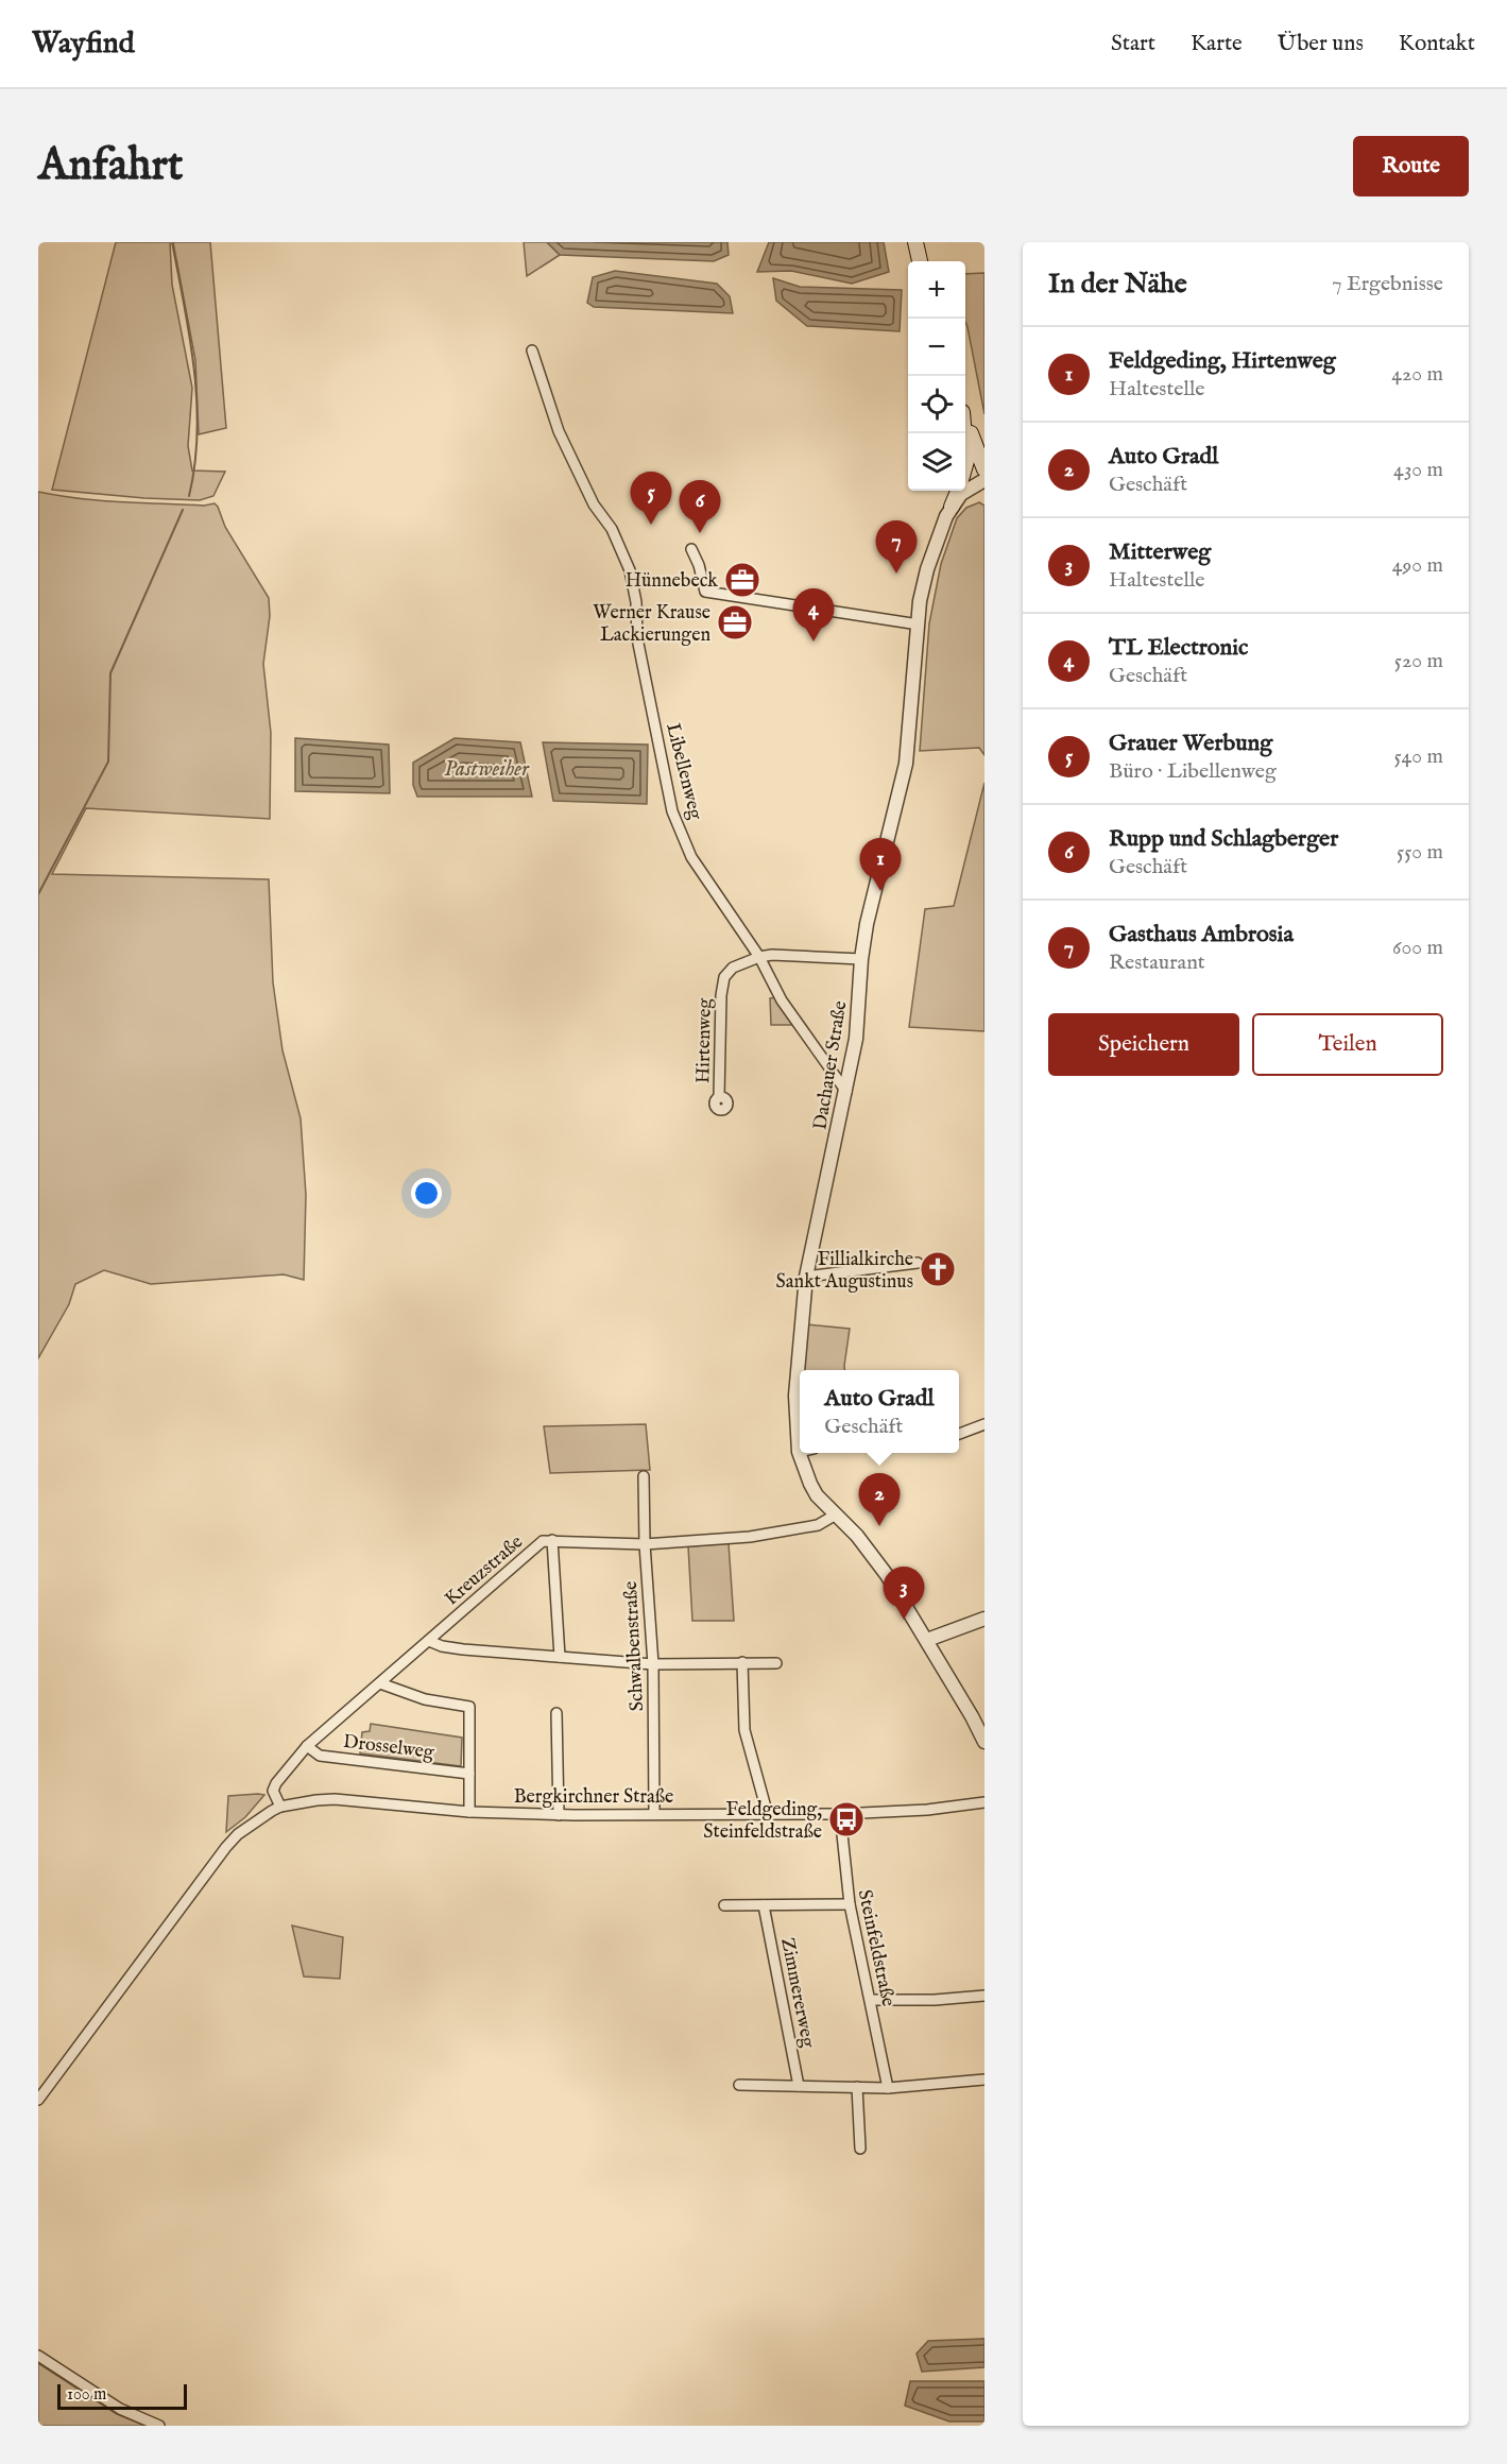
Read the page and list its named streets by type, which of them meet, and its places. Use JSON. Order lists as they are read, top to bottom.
{
  "streets": {
    "street": [
      "Libellenweg",
      "Hirtenweg",
      "Dachauer Straße",
      "Kreuzstraße",
      "Schwalbenstraße",
      "Drosselweg",
      "Bergkirchner Straße",
      "Steinfeldstraße",
      "Zimmererweg"
    ]
  },
  "crossings": [
    ["Libellenweg", "Hirtenweg"],
    ["Libellenweg", "Dachauer Straße"],
    ["Hirtenweg", "Dachauer Straße"],
    ["Dachauer Straße", "Kreuzstraße"],
    ["Kreuzstraße", "Schwalbenstraße"],
    ["Kreuzstraße", "Drosselweg"],
    ["Kreuzstraße", "Bergkirchner Straße"],
    ["Schwalbenstraße", "Bergkirchner Straße"],
    ["Bergkirchner Straße", "Steinfeldstraße"]
  ],
  "water": ["Pastweiher"],
  "places": {
    "office": ["Hünnebeck", "Werner Krause Lackierungen"],
    "church": ["Fillialkirche Sankt Augustinus"],
    "bus stop": ["Feldgeding, Steinfeldstraße"]
  },
  "scale_bar": "100 m",
  "page": {
    "header": "Wayfind",
    "nav": [
      "Start",
      "Karte",
      "Über uns",
      "Kontakt"
    ],
    "buttons": [
      "Route",
      ["Speichern", "Teilen"]
    ],
    "title": "Anfahrt",
    "heading": ["In der Nähe", "7 Ergebnisse"],
    "map_buttons": ["+", "−"],
    "list": [
      {
        "mark": "1",
        "name": "Feldgeding, Hirtenweg",
        "note": "Haltestelle",
        "value": "420 m"
      },
      {
        "mark": "2",
        "name": "Auto Gradl",
        "note": "Geschäft",
        "value": "430 m"
      },
      {
        "mark": "3",
        "name": "Mitterweg",
        "note": "Haltestelle",
        "value": "490 m"
      },
      {
        "mark": "4",
        "name": "TL Electronic",
        "note": "Geschäft",
        "value": "520 m"
      },
      {
        "mark": "5",
        "name": "Grauer Werbung",
        "note": "Büro · Libellenweg",
        "value": "540 m"
      },
      {
        "mark": "6",
        "name": "Rupp und Schlagberger",
        "note": "Geschäft",
        "value": "550 m"
      },
      {
        "mark": "7",
        "name": "Gasthaus Ambrosia",
        "note": "Restaurant",
        "value": "600 m"
      }
    ],
    "pins": [
      "5",
      "6",
      "7",
      "4",
      "1",
      "2",
      "3"
    ],
    "popup": ["Auto Gradl", "Geschäft"],
    "scale": "100 m"
  }
}
